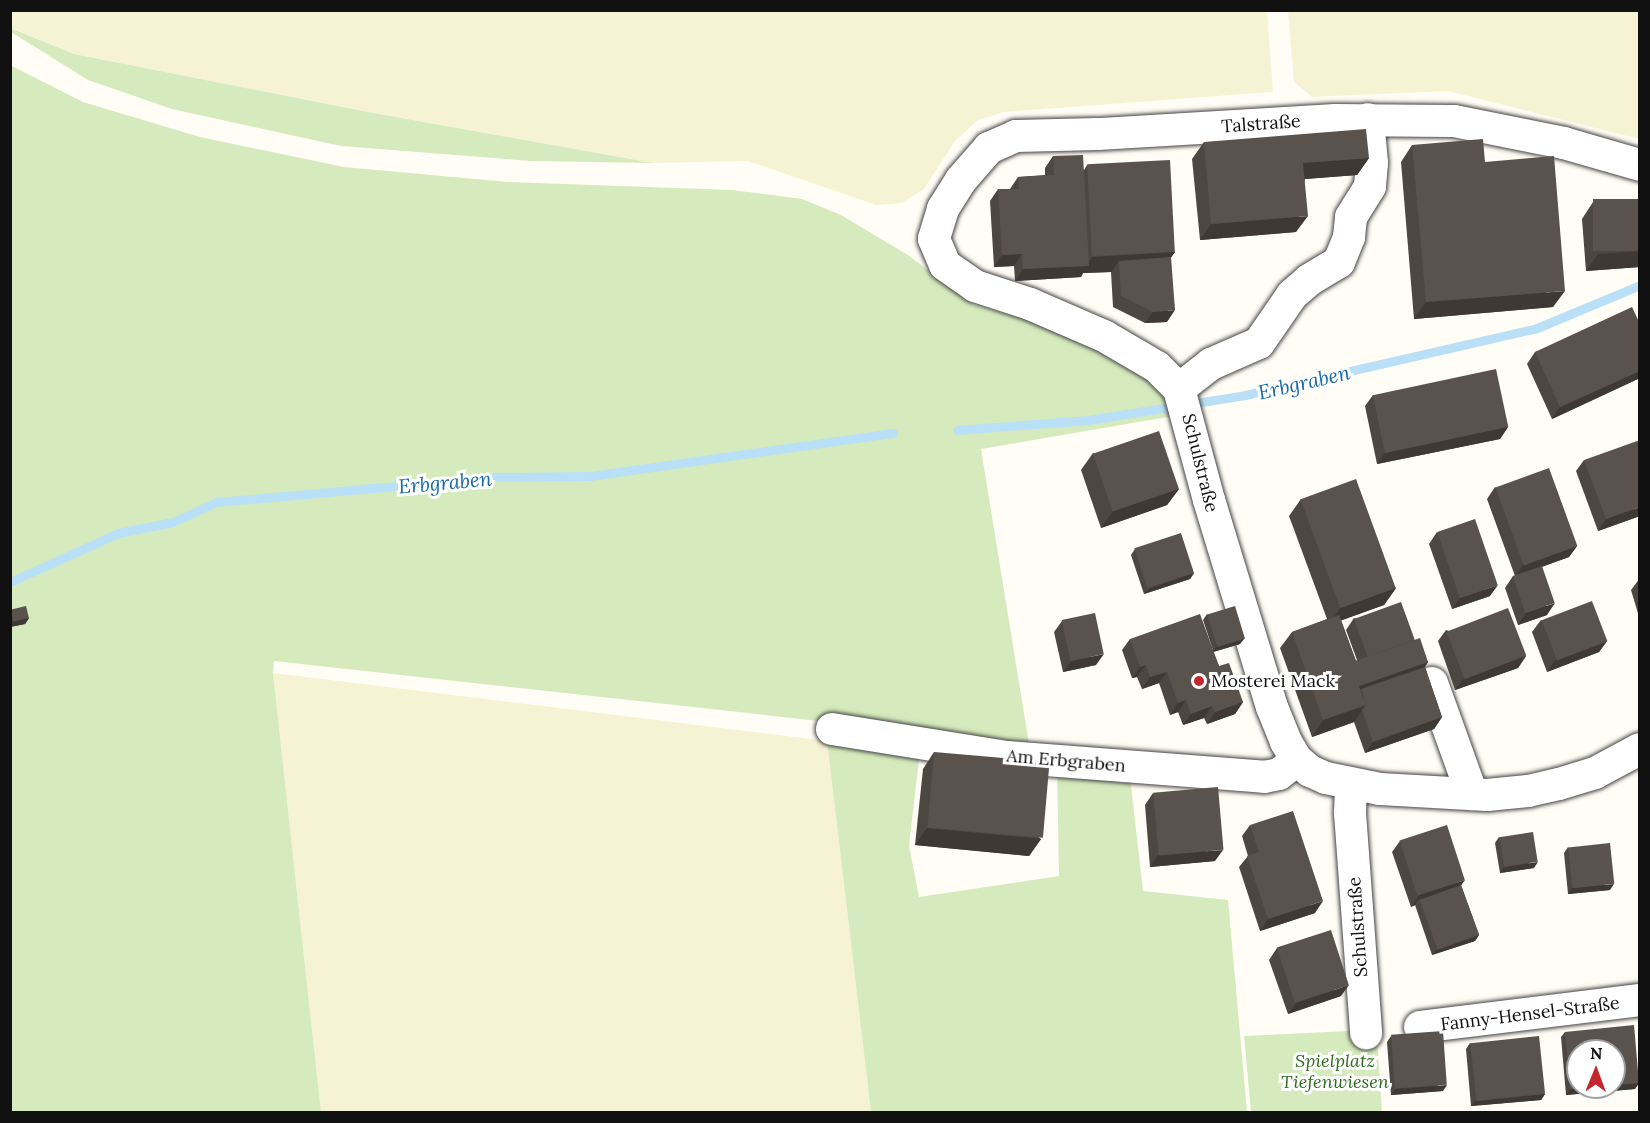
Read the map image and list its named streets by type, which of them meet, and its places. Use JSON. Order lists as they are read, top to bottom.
{
  "streets": {
    "street": [
      "Talstraße",
      "Schulstraße",
      "Am Erbgraben",
      "Fanny-Hensel-Straße"
    ]
  },
  "crossings": [
    ["Talstraße", "Schulstraße"],
    ["Schulstraße", "Am Erbgraben"]
  ],
  "water": ["Erbgraben"],
  "parks": ["Spielplatz Tiefenwiesen"],
  "places": ["Mosterei Mack"],
  "north": "top"
}
